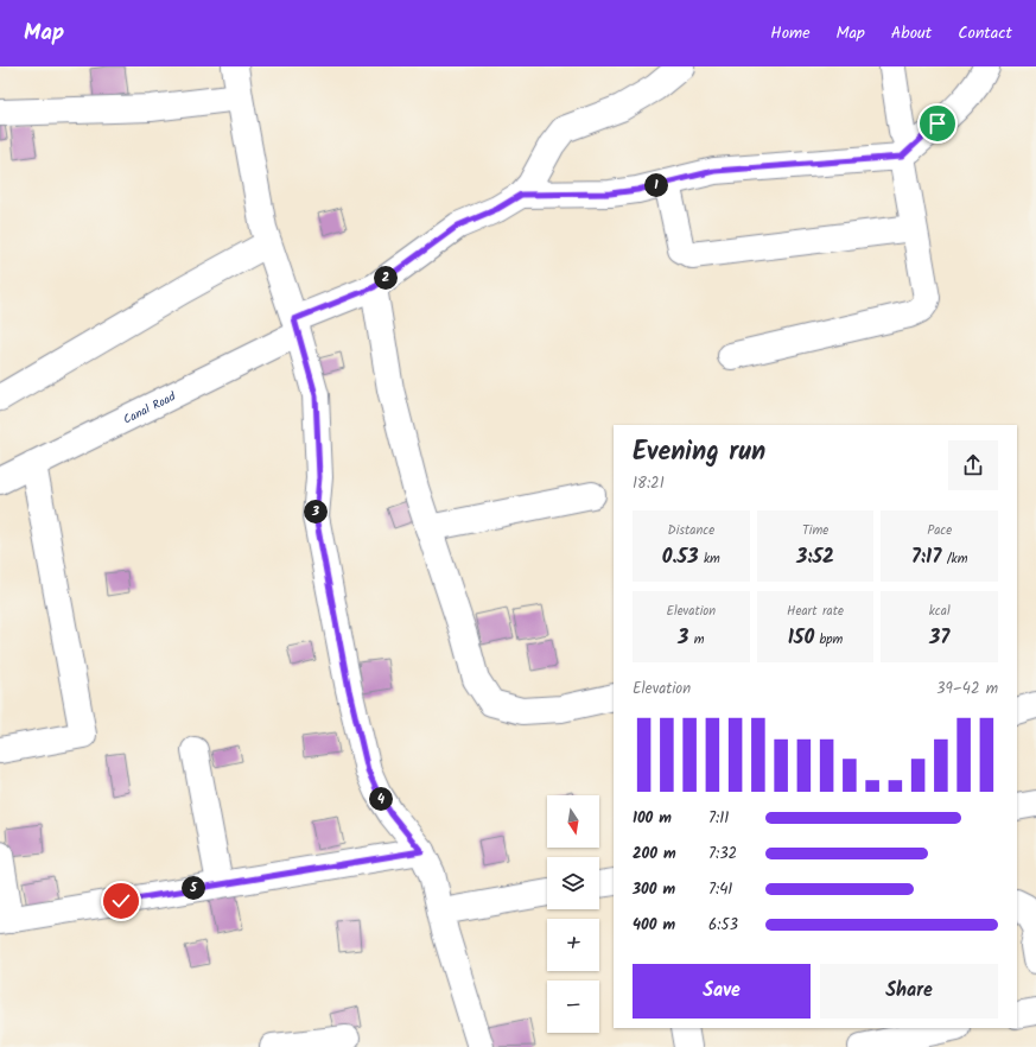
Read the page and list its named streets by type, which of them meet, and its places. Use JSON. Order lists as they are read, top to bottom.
{
  "streets": {
    "street": ["Canal Road"]
  },
  "north": "bottom",
  "page": {
    "header": "Map",
    "nav": [
      "Home",
      "Map",
      "About",
      "Contact"
    ],
    "pins": [
      "1",
      "2",
      "3",
      "4",
      "5"
    ],
    "heading": ["Evening run", "18:21"],
    "stats": [
      ["Distance", "0.53 km"],
      ["Time", "3:52"],
      ["Pace", "7:17 /km"],
      ["Elevation", "3 m"],
      ["Heart rate", "150 bpm"],
      ["kcal", "37"]
    ],
    "chart": ["Elevation", "39–42 m"],
    "map_buttons": ["+", "−"],
    "list": [
      {
        "name": "100 m",
        "note": "7:11"
      },
      {
        "name": "200 m",
        "note": "7:32"
      },
      {
        "name": "300 m",
        "note": "7:41"
      },
      {
        "name": "400 m",
        "note": "6:53"
      }
    ],
    "buttons": ["Save", "Share"]
  }
}
